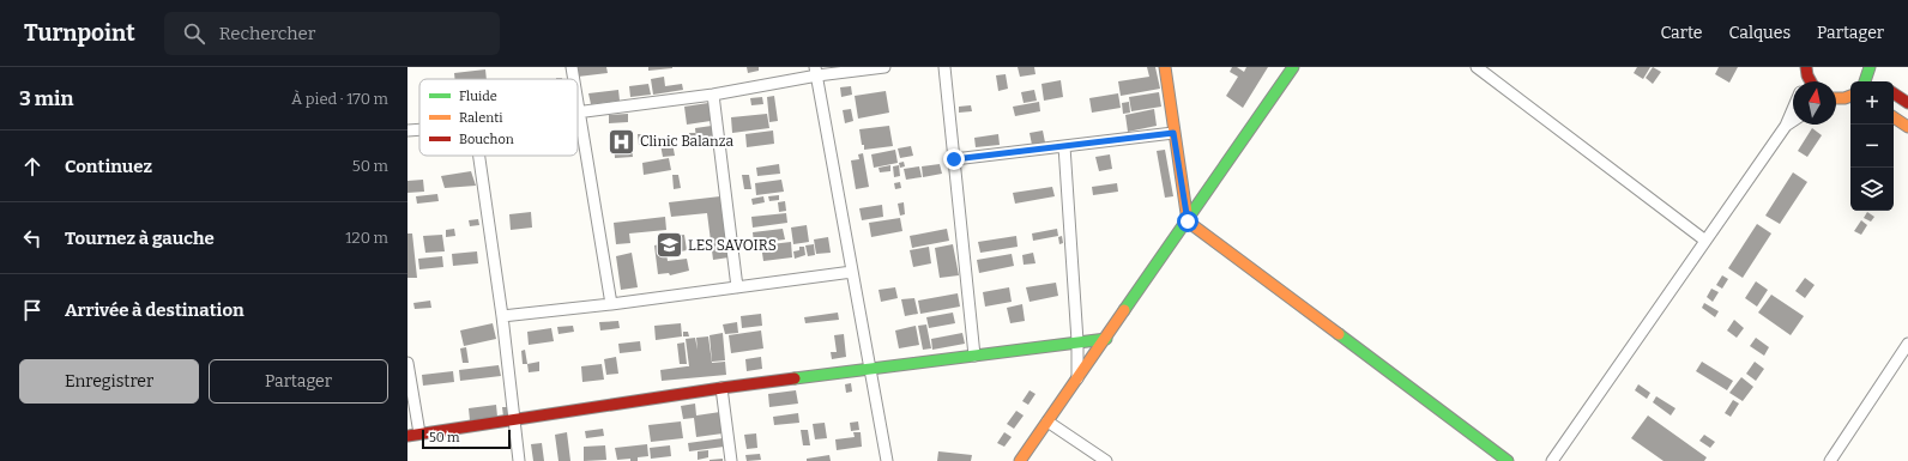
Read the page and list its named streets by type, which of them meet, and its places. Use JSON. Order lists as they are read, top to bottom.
{
  "places": {
    "hospital": ["Clinic Balanza"],
    "school or university": ["LES SAVOIRS"]
  },
  "legend": ["Fluide", "Ralenti", "Bouchon"],
  "scale_bar": "50 m",
  "north": "top",
  "page": {
    "header": "Turnpoint",
    "search": "Rechercher",
    "nav": ["Carte", "Calques", "Partager"],
    "heading": ["3 min", "À pied · 170 m"],
    "map_buttons": ["+", "−"],
    "list": [
      ["Continuez", "50 m"],
      ["Tournez à gauche", "120 m"],
      "Arrivée à destination"
    ],
    "buttons": ["Enregistrer", "Partager"],
    "scale": "50 m"
  }
}
